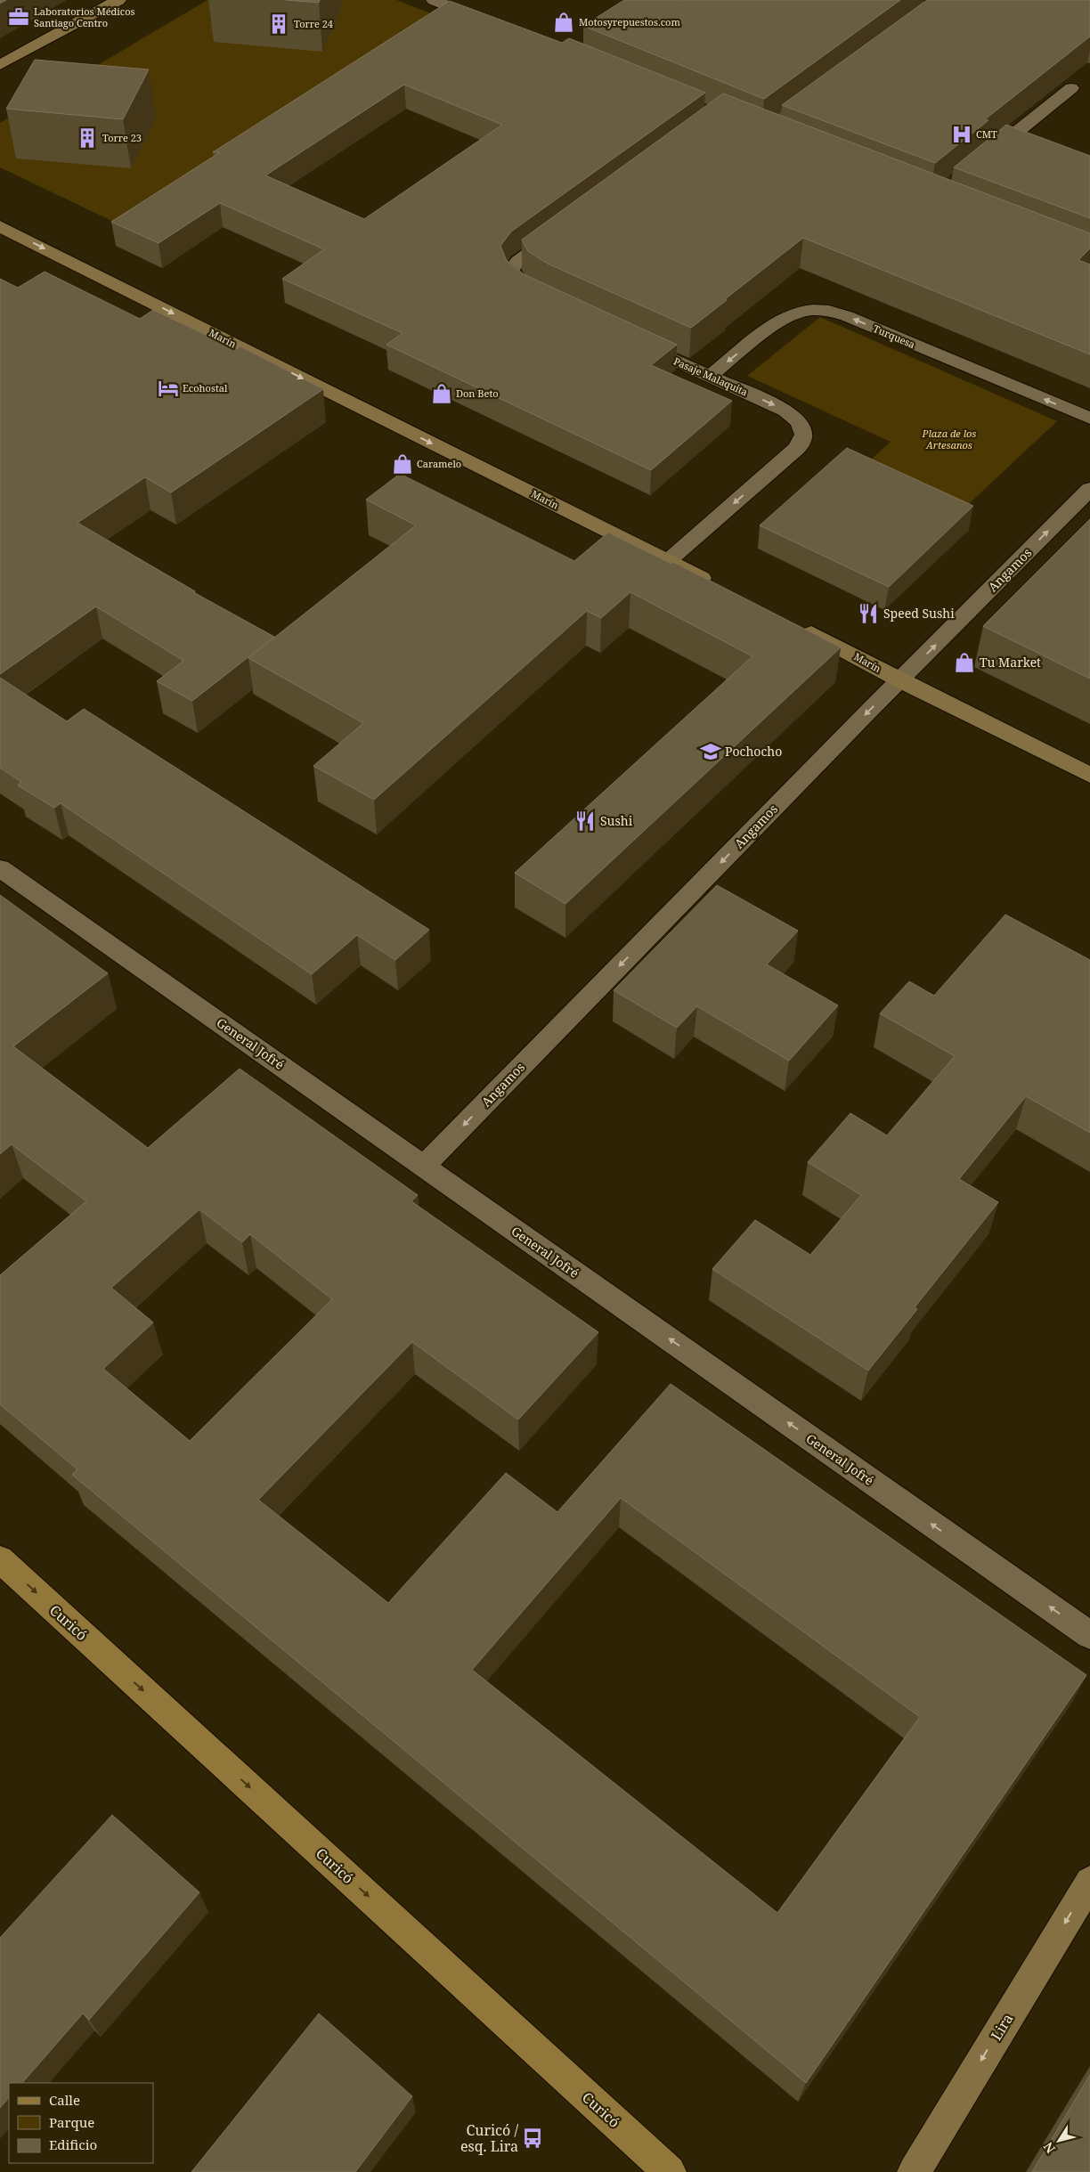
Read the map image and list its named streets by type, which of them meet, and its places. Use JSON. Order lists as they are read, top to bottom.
{
  "streets": {
    "main road": ["Curicó"],
    "street": [
      "Turquesa",
      "Marín",
      "Pasaje Malaquita",
      "Angamos",
      "General Jofré",
      "Lira"
    ]
  },
  "crossings": [
    ["Turquesa", "Pasaje Malaquita"],
    ["Marín", "Pasaje Malaquita"],
    ["Marín", "Angamos"],
    ["Angamos", "General Jofré"]
  ],
  "one_way": [
    "Turquesa",
    "Marín",
    "General Jofré",
    "Curicó",
    "Lira"
  ],
  "parks": ["Plaza de los Artesanos"],
  "places": {
    "office": ["Laboratorios Médicos Santiago Centro"],
    "shop": [
      "Motosyrepuestos.com",
      "Don Beto",
      "Caramelo",
      "Tu Market"
    ],
    "building": ["Torre 24", "Torre 23"],
    "hospital": ["CMT"],
    "hotel": ["Ecohostal"],
    "restaurant": ["Speed Sushi", "Sushi"],
    "school or university": ["Pochocho"],
    "bus stop": ["Curicó / esq. Lira"]
  },
  "legend": ["Calle", "Parque", "Edificio"],
  "north": "bottom left"
}
